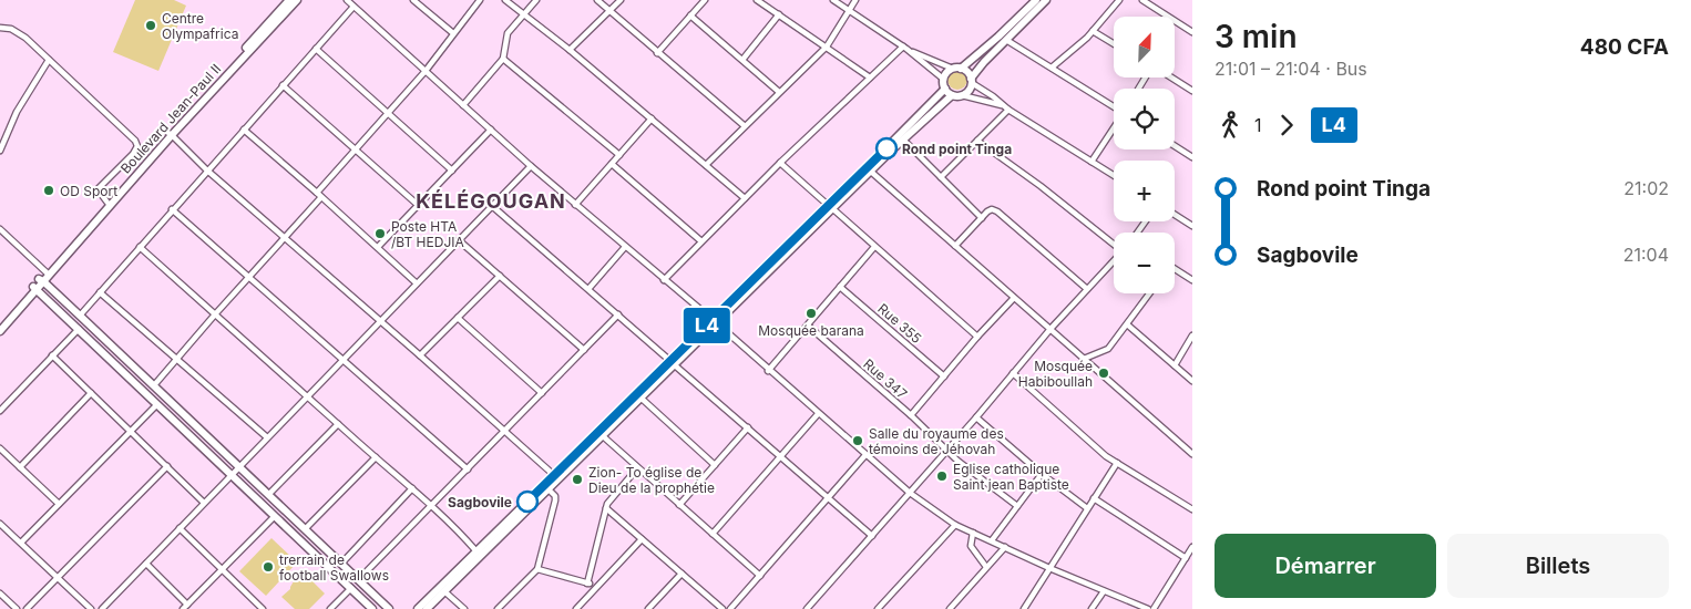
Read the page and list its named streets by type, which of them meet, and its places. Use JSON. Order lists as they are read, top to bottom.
{
  "streets": {
    "main road": ["Boulevard Jean-Paul II"],
    "street": ["Rue 355", "Rue 347"]
  },
  "districts": ["KÉLÉGOUGAN"],
  "places": [
    "Centre Olympafrica",
    "Rond point Tinga",
    "OD Sport",
    "Poste HTA /BT HEDJIA",
    "Mosquée barana",
    "Mosquée Habiboullah",
    "Salle du royaume des témoins de Jéhovah",
    "Eglise catholique Saint jean Baptiste",
    "Zion- To église de Dieu de la prophétie",
    "Sagbovile",
    "trerrain de football Swallows"
  ],
  "lines": ["bus line L4"],
  "north": "top right",
  "page": {
    "on_map": "L4",
    "heading": ["3 min", "21:01 – 21:04 · Bus", "480 CFA"],
    "map_buttons": ["+", "−"],
    "legs": ["1", "L4"],
    "list": [
      {
        "name": "Rond point Tinga",
        "value": "21:02"
      },
      {
        "name": "Sagbovile",
        "value": "21:04"
      }
    ],
    "buttons": ["Démarrer", "Billets"]
  }
}
